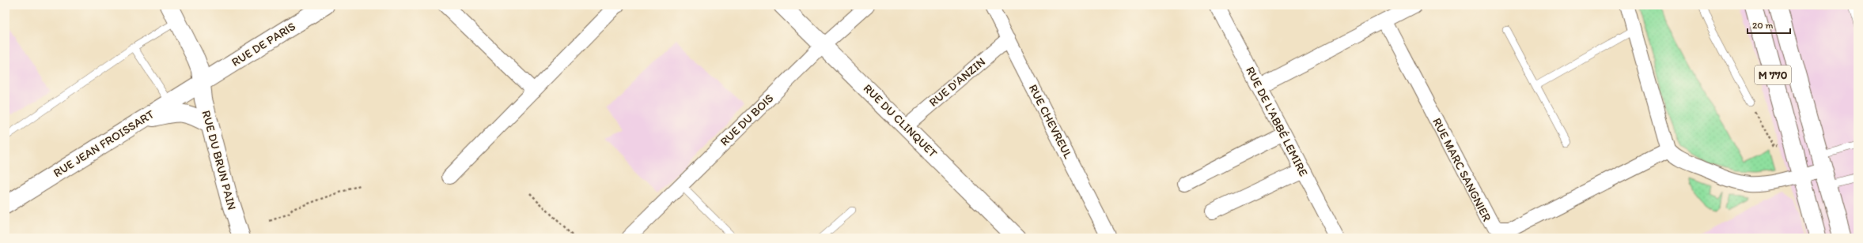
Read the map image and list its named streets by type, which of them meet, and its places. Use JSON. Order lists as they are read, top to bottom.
{
  "streets": {
    "main road": [
      "RUE DE PARIS",
      "M 770",
      "RUE DU CLINQUET",
      "RUE JEAN FROISSART",
      "RUE DU BRUN PAIN"
    ],
    "street": [
      "RUE D'ANZIN",
      "RUE DU BOIS",
      "RUE CHEVREUL",
      "RUE DE L'ABBÉ LEMIRE",
      "RUE MARC SANGNIER"
    ]
  },
  "crossings": [
    ["RUE DE PARIS", "RUE JEAN FROISSART"],
    ["RUE DE PARIS", "RUE DU BRUN PAIN"],
    ["RUE D'ANZIN", "RUE DU CLINQUET"],
    ["RUE D'ANZIN", "RUE CHEVREUL"],
    ["RUE DU BOIS", "RUE DU CLINQUET"],
    ["RUE JEAN FROISSART", "RUE DU BRUN PAIN"]
  ],
  "scale_bar": "20 m"
}
